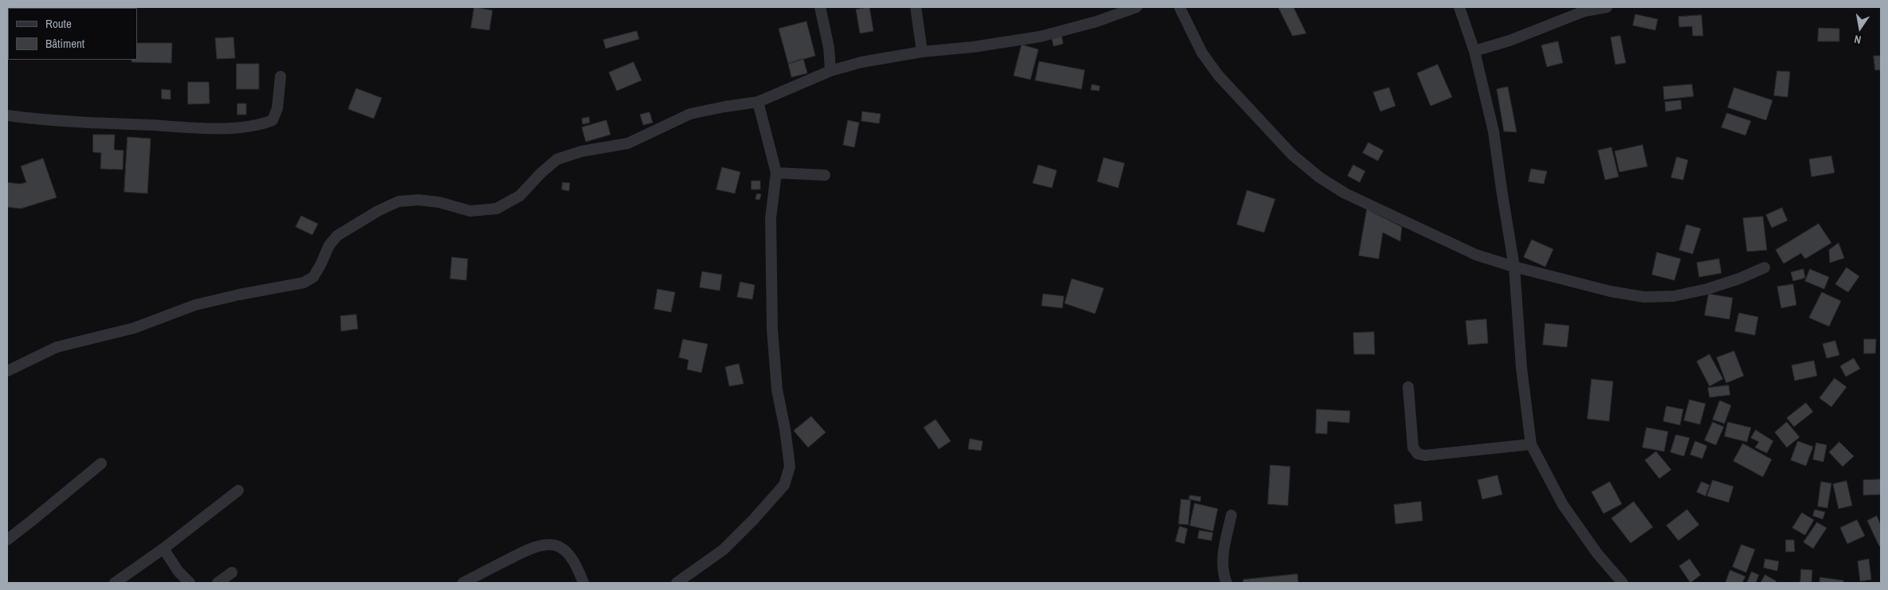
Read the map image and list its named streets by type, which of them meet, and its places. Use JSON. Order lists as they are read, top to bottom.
{
  "legend": ["Route", "Bâtiment"],
  "north": "bottom"
}
